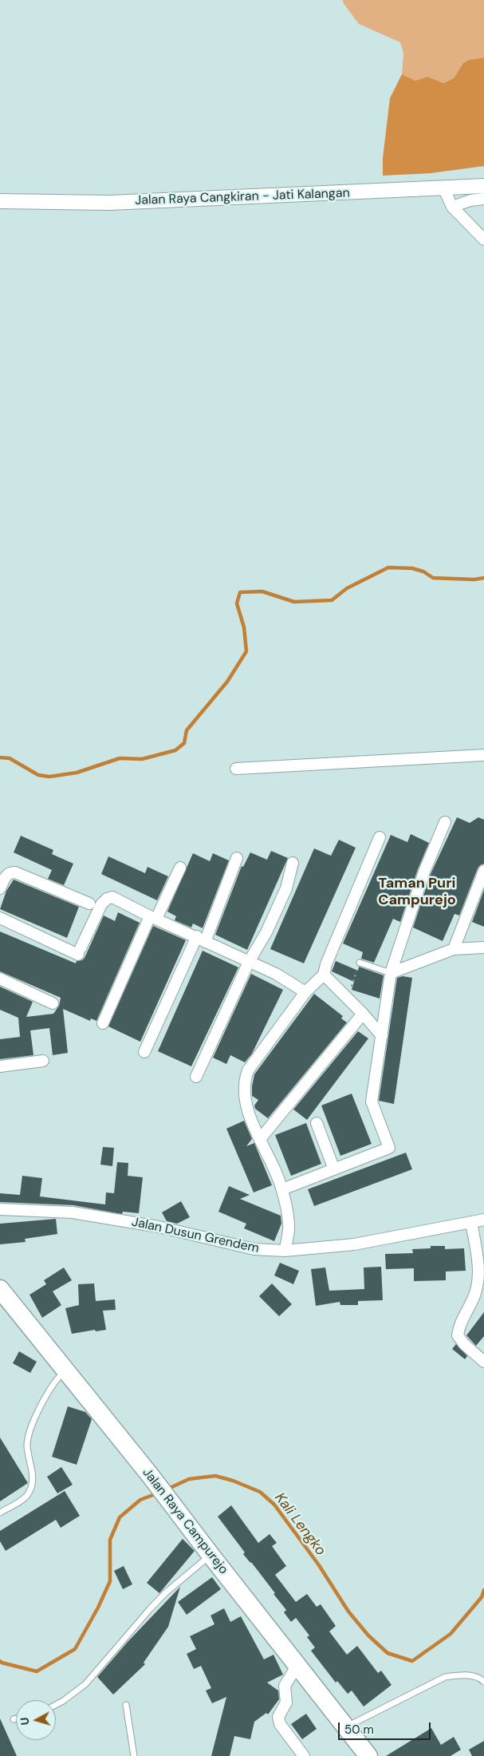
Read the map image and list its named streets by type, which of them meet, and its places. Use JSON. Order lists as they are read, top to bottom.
{
  "streets": {
    "main road": ["Jalan Raya Campurejo"],
    "street": ["Jalan Raya Cangkiran - Jati Kalangan", "Jalan Dusun Grendem"]
  },
  "districts": ["Taman Puri Campurejo"],
  "water": ["Kali Lengko"],
  "scale_bar": "50 m",
  "north": "left"
}
